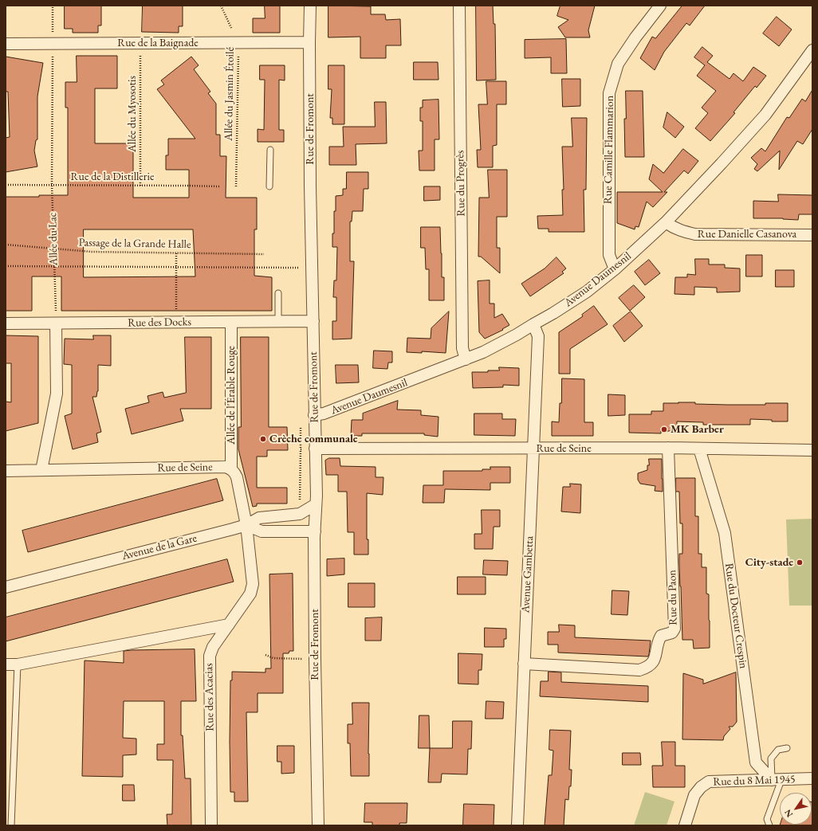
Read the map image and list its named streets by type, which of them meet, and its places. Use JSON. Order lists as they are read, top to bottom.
{
  "streets": {
    "street": [
      "Rue de la Baignade",
      "Rue de Fromont",
      "Rue Camille Flammarion",
      "Rue du Progrès",
      "Rue Danielle Casanova",
      "Avenue Daumesnil",
      "Rue des Docks",
      "Allée de l'Érable Rouge",
      "Rue de Seine",
      "Avenue de la Gare",
      "Avenue Gambetta",
      "Rue du Paon",
      "Rue du Docteur Crespin",
      "Rue des Acacias",
      "Rue du 8 Mai 1945"
    ],
    "path": [
      "Allée du Jasmin Étoilé",
      "Allée du Myosotis",
      "Rue de la Distillerie",
      "Allée du Lac",
      "Passage de la Grande Halle"
    ]
  },
  "crossings": [
    ["Rue de la Baignade", "Allée du Jasmin Étoilé"],
    ["Rue de la Baignade", "Allée du Myosotis"],
    ["Rue de la Baignade", "Rue de Fromont"],
    ["Rue de la Baignade", "Allée du Lac"],
    ["Allée du Myosotis", "Rue de la Distillerie"],
    ["Rue de Fromont", "Avenue Daumesnil"],
    ["Rue de Fromont", "Rue des Docks"],
    ["Rue de Fromont", "Rue de Seine"],
    ["Rue Camille Flammarion", "Avenue Daumesnil"],
    ["Rue de la Distillerie", "Allée du Lac"],
    ["Rue du Progrès", "Avenue Daumesnil"],
    ["Rue Danielle Casanova", "Avenue Daumesnil"],
    ["Allée du Lac", "Passage de la Grande Halle"],
    ["Allée du Lac", "Rue des Docks"],
    ["Avenue Daumesnil", "Avenue Gambetta"],
    ["Rue des Docks", "Allée de l'Érable Rouge"],
    ["Allée de l'Érable Rouge", "Rue de Seine"],
    ["Rue de Seine", "Avenue Gambetta"],
    ["Rue de Seine", "Rue du Paon"],
    ["Rue de Seine", "Rue du Docteur Crespin"],
    ["Avenue de la Gare", "Rue des Acacias"],
    ["Avenue Gambetta", "Rue du Paon"],
    ["Rue du Docteur Crespin", "Rue du 8 Mai 1945"]
  ],
  "places": ["MK Barber", "Crèche communale", "City-stade"],
  "north": "bottom left"
}
